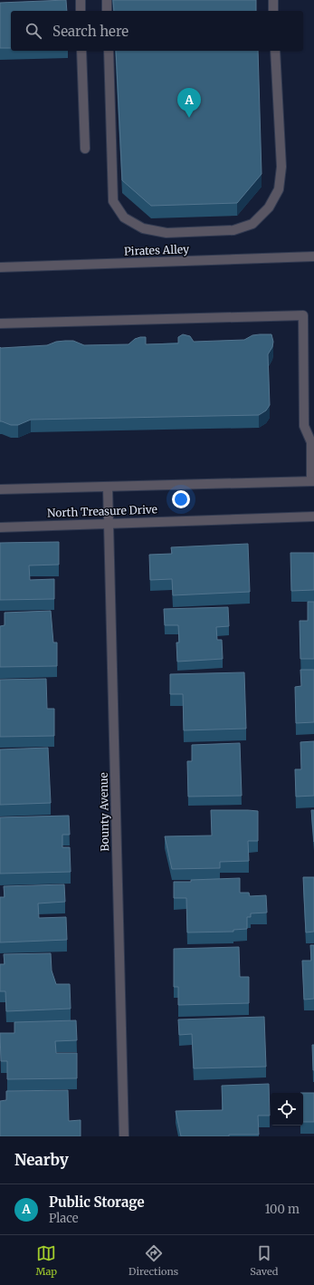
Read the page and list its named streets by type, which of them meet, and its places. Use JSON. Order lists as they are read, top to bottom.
{
  "streets": {
    "street": ["Pirates Alley", "North Treasure Drive", "Bounty Avenue"]
  },
  "crossings": [
    ["North Treasure Drive", "Bounty Avenue"]
  ],
  "page": {
    "search": "Search here",
    "pins": "A",
    "heading": "Nearby",
    "list": [
      {
        "mark": "A",
        "name": "Public Storage",
        "note": "Place",
        "value": "100 m"
      }
    ],
    "nav": ["Map", "Directions", "Saved"]
  }
}
